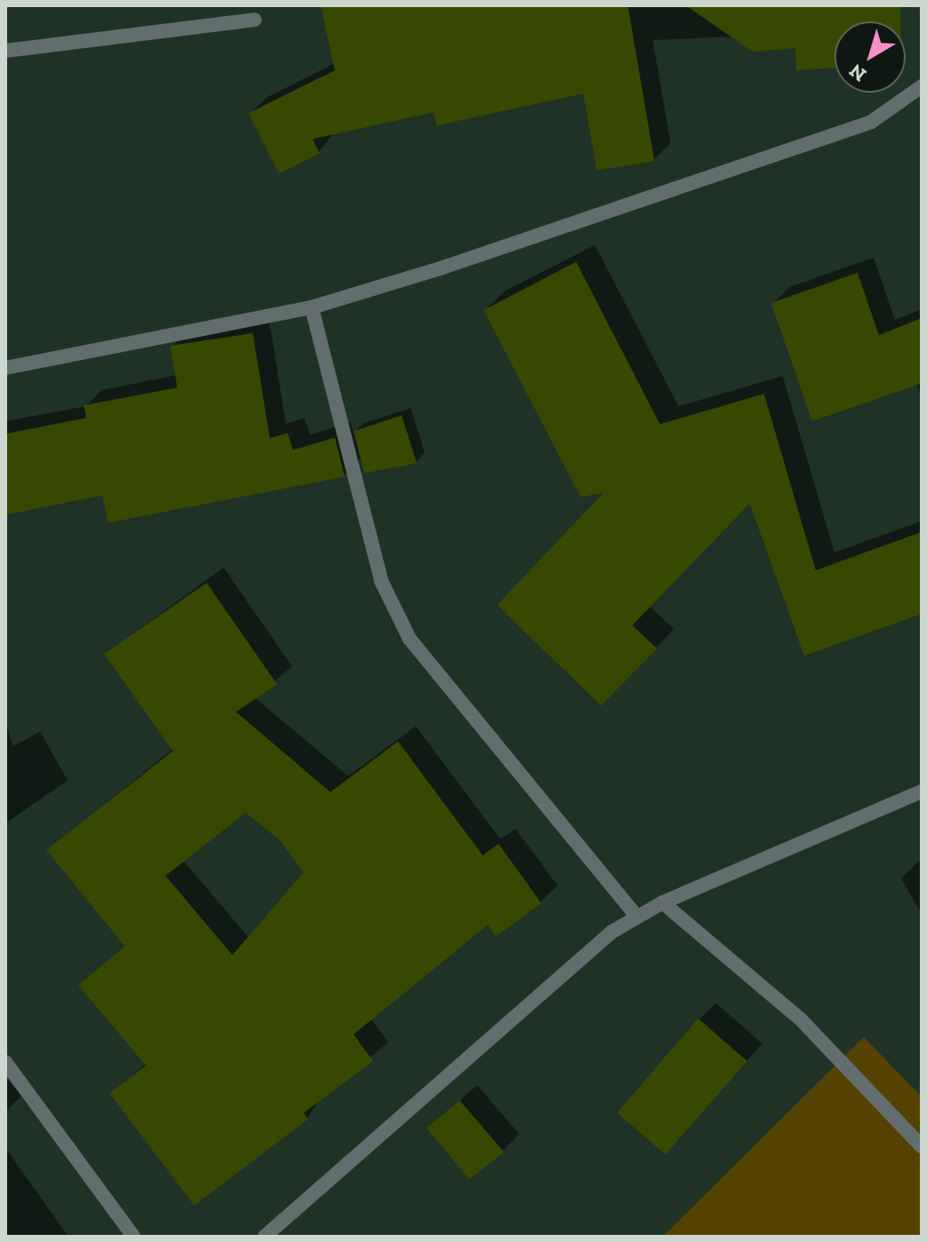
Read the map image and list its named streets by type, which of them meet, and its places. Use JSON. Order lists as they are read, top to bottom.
{
  "north": "bottom left"
}
